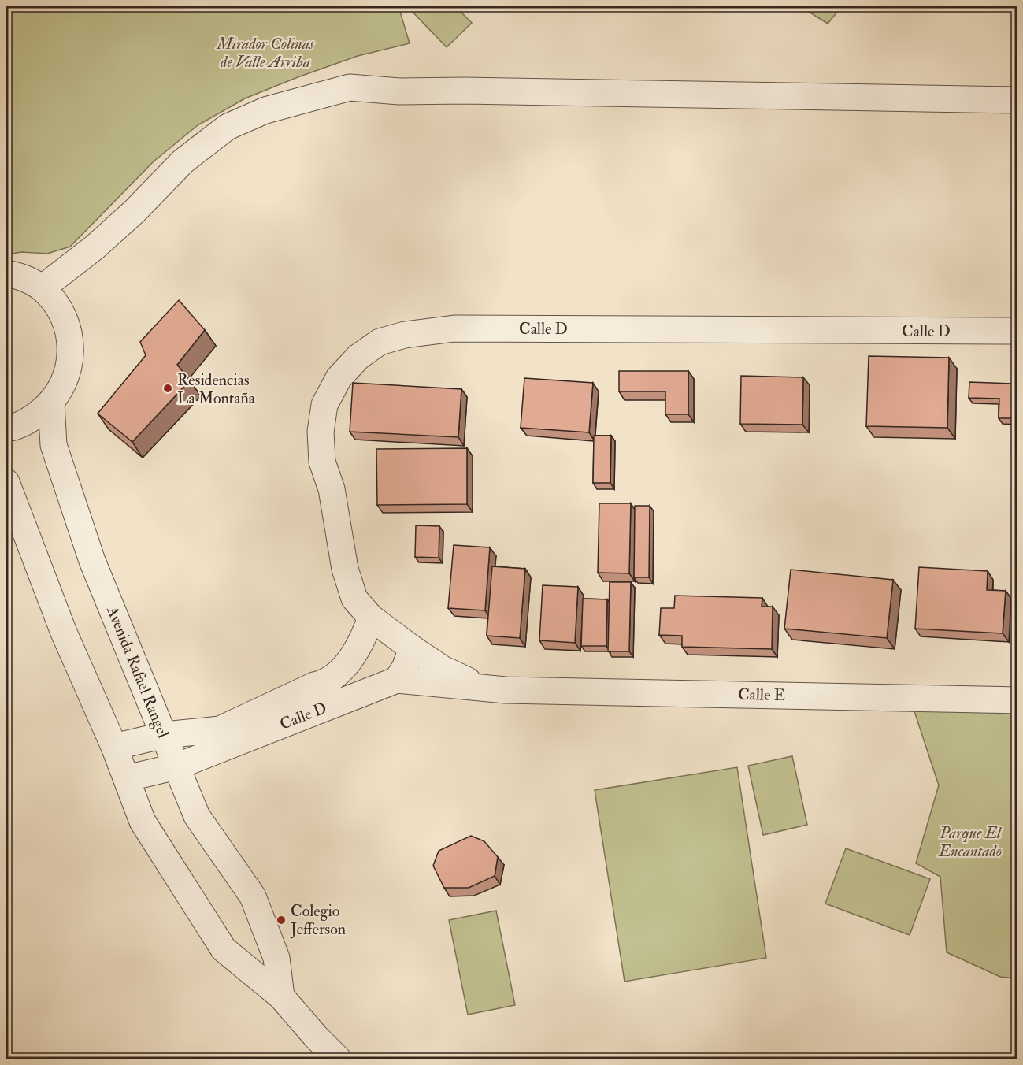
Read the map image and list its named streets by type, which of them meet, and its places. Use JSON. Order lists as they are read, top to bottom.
{
  "streets": {
    "street": ["Calle D", "Avenida Rafael Rangel", "Calle E"]
  },
  "crossings": [
    ["Calle D", "Avenida Rafael Rangel"],
    ["Calle D", "Calle E"]
  ],
  "parks": ["Mirador Colinas de Valle Arriba", "Parque El Encantado"],
  "places": ["Residencias La Montaña", "Colegio Jefferson"]
}
